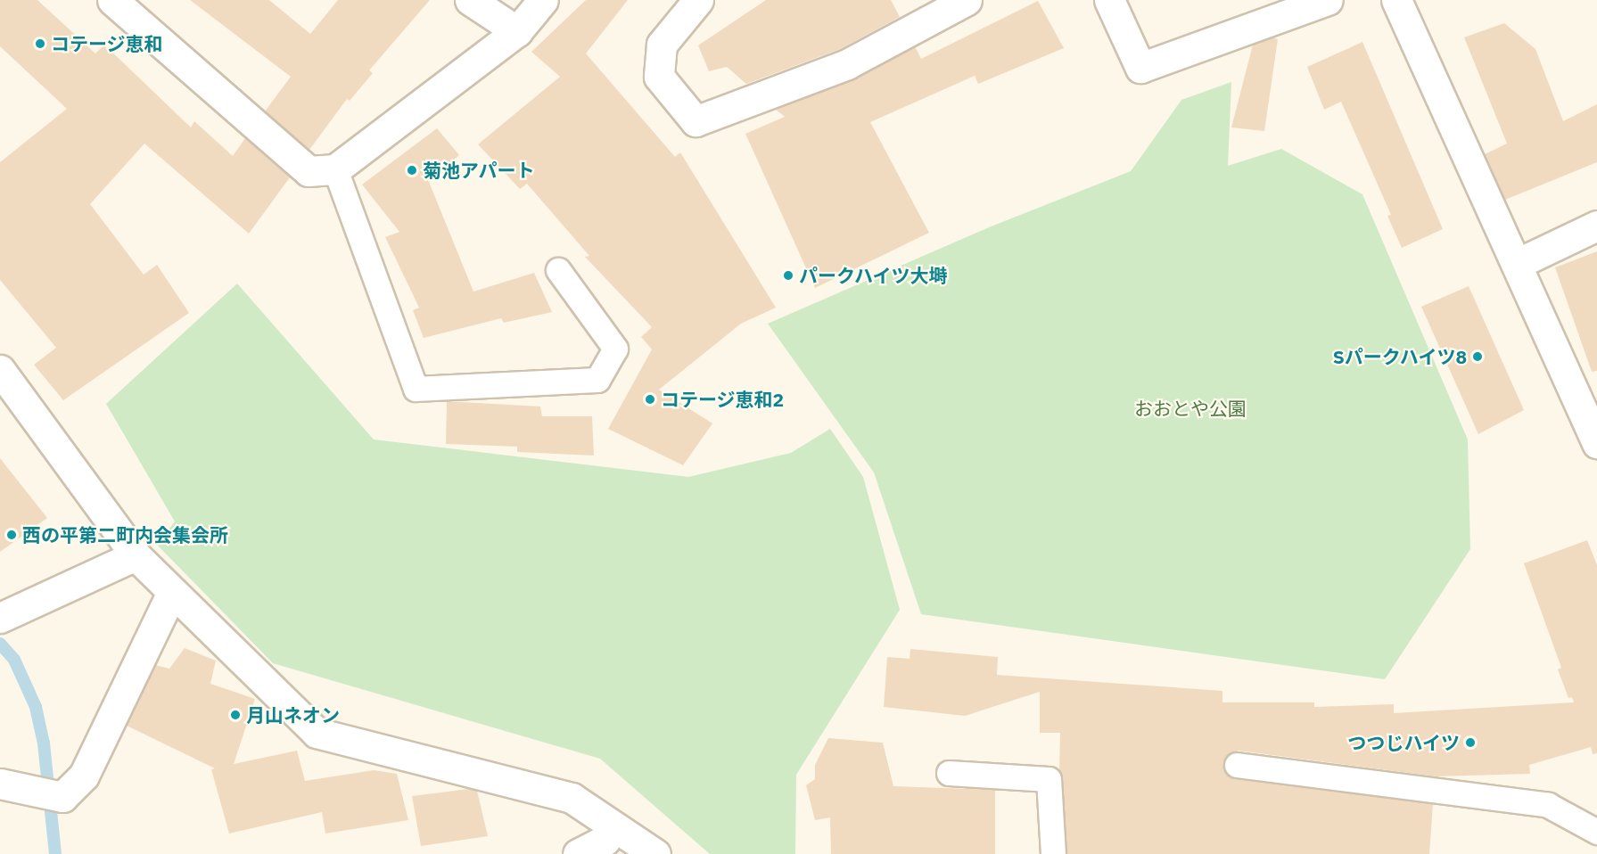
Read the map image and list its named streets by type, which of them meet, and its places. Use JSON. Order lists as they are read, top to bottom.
{
  "parks": ["おおとや公園"],
  "places": [
    "コテージ恵和",
    "菊池アパート",
    "パークハイツ大塒",
    "Sパークハイツ8",
    "コテージ恵和2",
    "西の平第二町内会集会所",
    "月山ネオン",
    "つつじハイツ"
  ]
}
